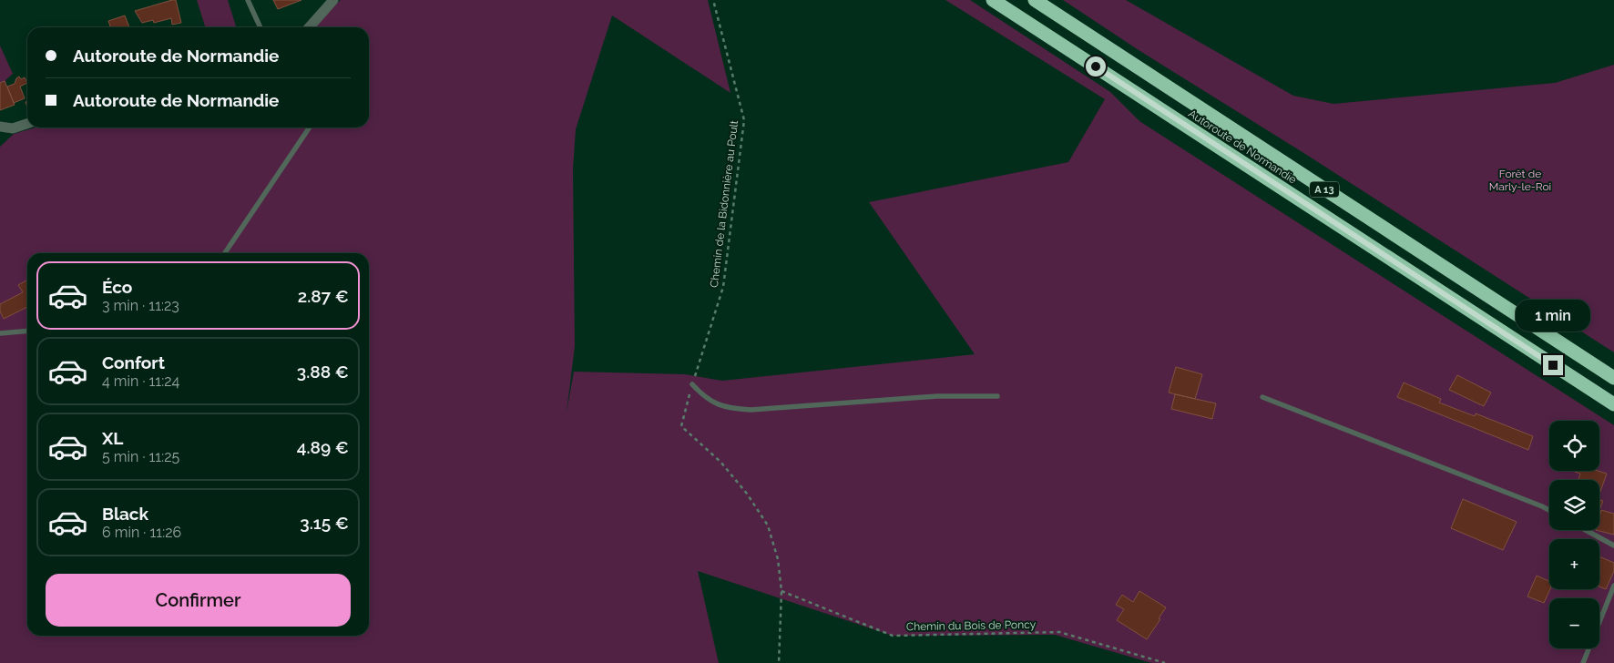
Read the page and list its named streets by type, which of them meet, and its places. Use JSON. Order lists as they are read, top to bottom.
{
  "streets": {
    "highway": ["Autoroute de Normandie", "A 13"],
    "path": ["Chemin de la Bidonnière au Poult", "Chemin du Bois de Poncy"]
  },
  "crossings": [
    ["Chemin de la Bidonnière au Poult", "Chemin du Bois de Poncy"]
  ],
  "parks": ["Forêt de Marly-le-Roi"],
  "page": {
    "banner": ["Autoroute de Normandie", "Autoroute de Normandie"],
    "list": [
      {
        "name": "Éco",
        "note": "3 min · 11:23",
        "value": "2.87 €"
      },
      {
        "name": "Confort",
        "note": "4 min · 11:24",
        "value": "3.88 €"
      },
      {
        "name": "XL",
        "note": "5 min · 11:25",
        "value": "4.89 €"
      },
      {
        "name": "Black",
        "note": "6 min · 11:26",
        "value": "3.15 €"
      }
    ],
    "bubble": "1 min",
    "map_buttons": ["+", "−"],
    "buttons": "Confirmer"
  }
}
